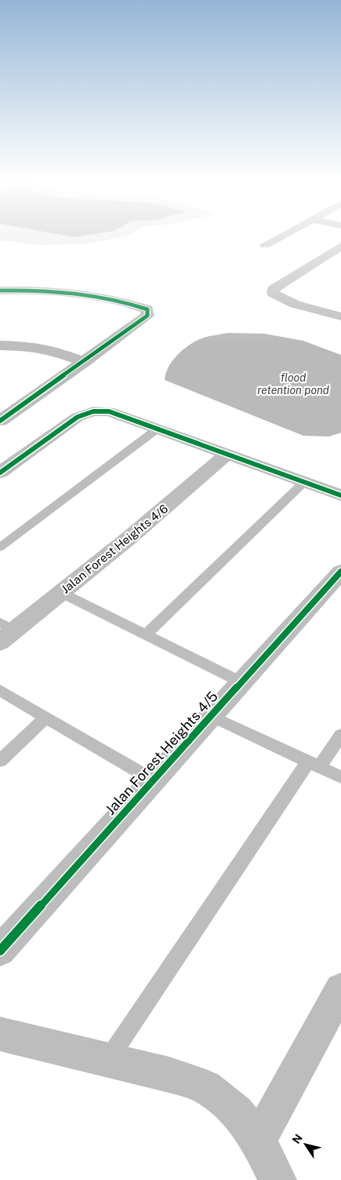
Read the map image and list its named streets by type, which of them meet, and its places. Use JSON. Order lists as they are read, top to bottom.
{
  "streets": {
    "street": ["Jalan Forest Heights 4/6", "Jalan Forest Heights 4/5"]
  },
  "water": ["flood retention pond"],
  "north": "top left"
}
